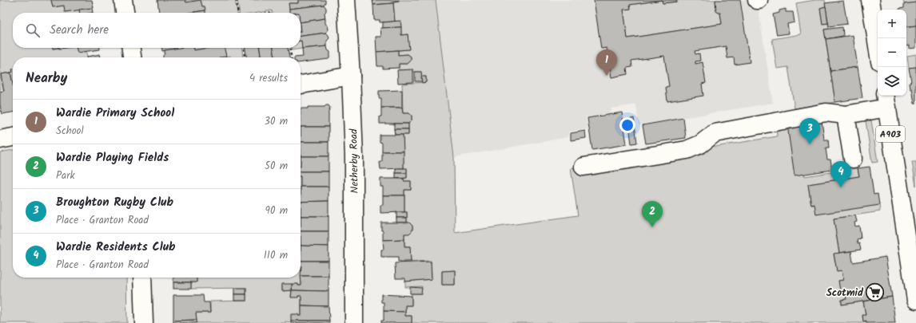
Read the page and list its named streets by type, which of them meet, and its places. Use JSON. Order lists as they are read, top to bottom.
{
  "streets": {
    "street": ["A903", "Netherby Road"]
  },
  "places": {
    "supermarket": ["Scotmid"]
  },
  "page": {
    "map_buttons": ["+", "−"],
    "search": "Search here",
    "pins": [
      "1",
      "3",
      "4",
      "2"
    ],
    "heading": ["Nearby", "4 results"],
    "list": [
      {
        "mark": "1",
        "name": "Wardie Primary School",
        "note": "School",
        "value": "30 m"
      },
      {
        "mark": "2",
        "name": "Wardie Playing Fields",
        "note": "Park",
        "value": "50 m"
      },
      {
        "mark": "3",
        "name": "Broughton Rugby Club",
        "note": "Place · Granton Road",
        "value": "90 m"
      },
      {
        "mark": "4",
        "name": "Wardie Residents Club",
        "note": "Place · Granton Road",
        "value": "110 m"
      }
    ]
  }
}
